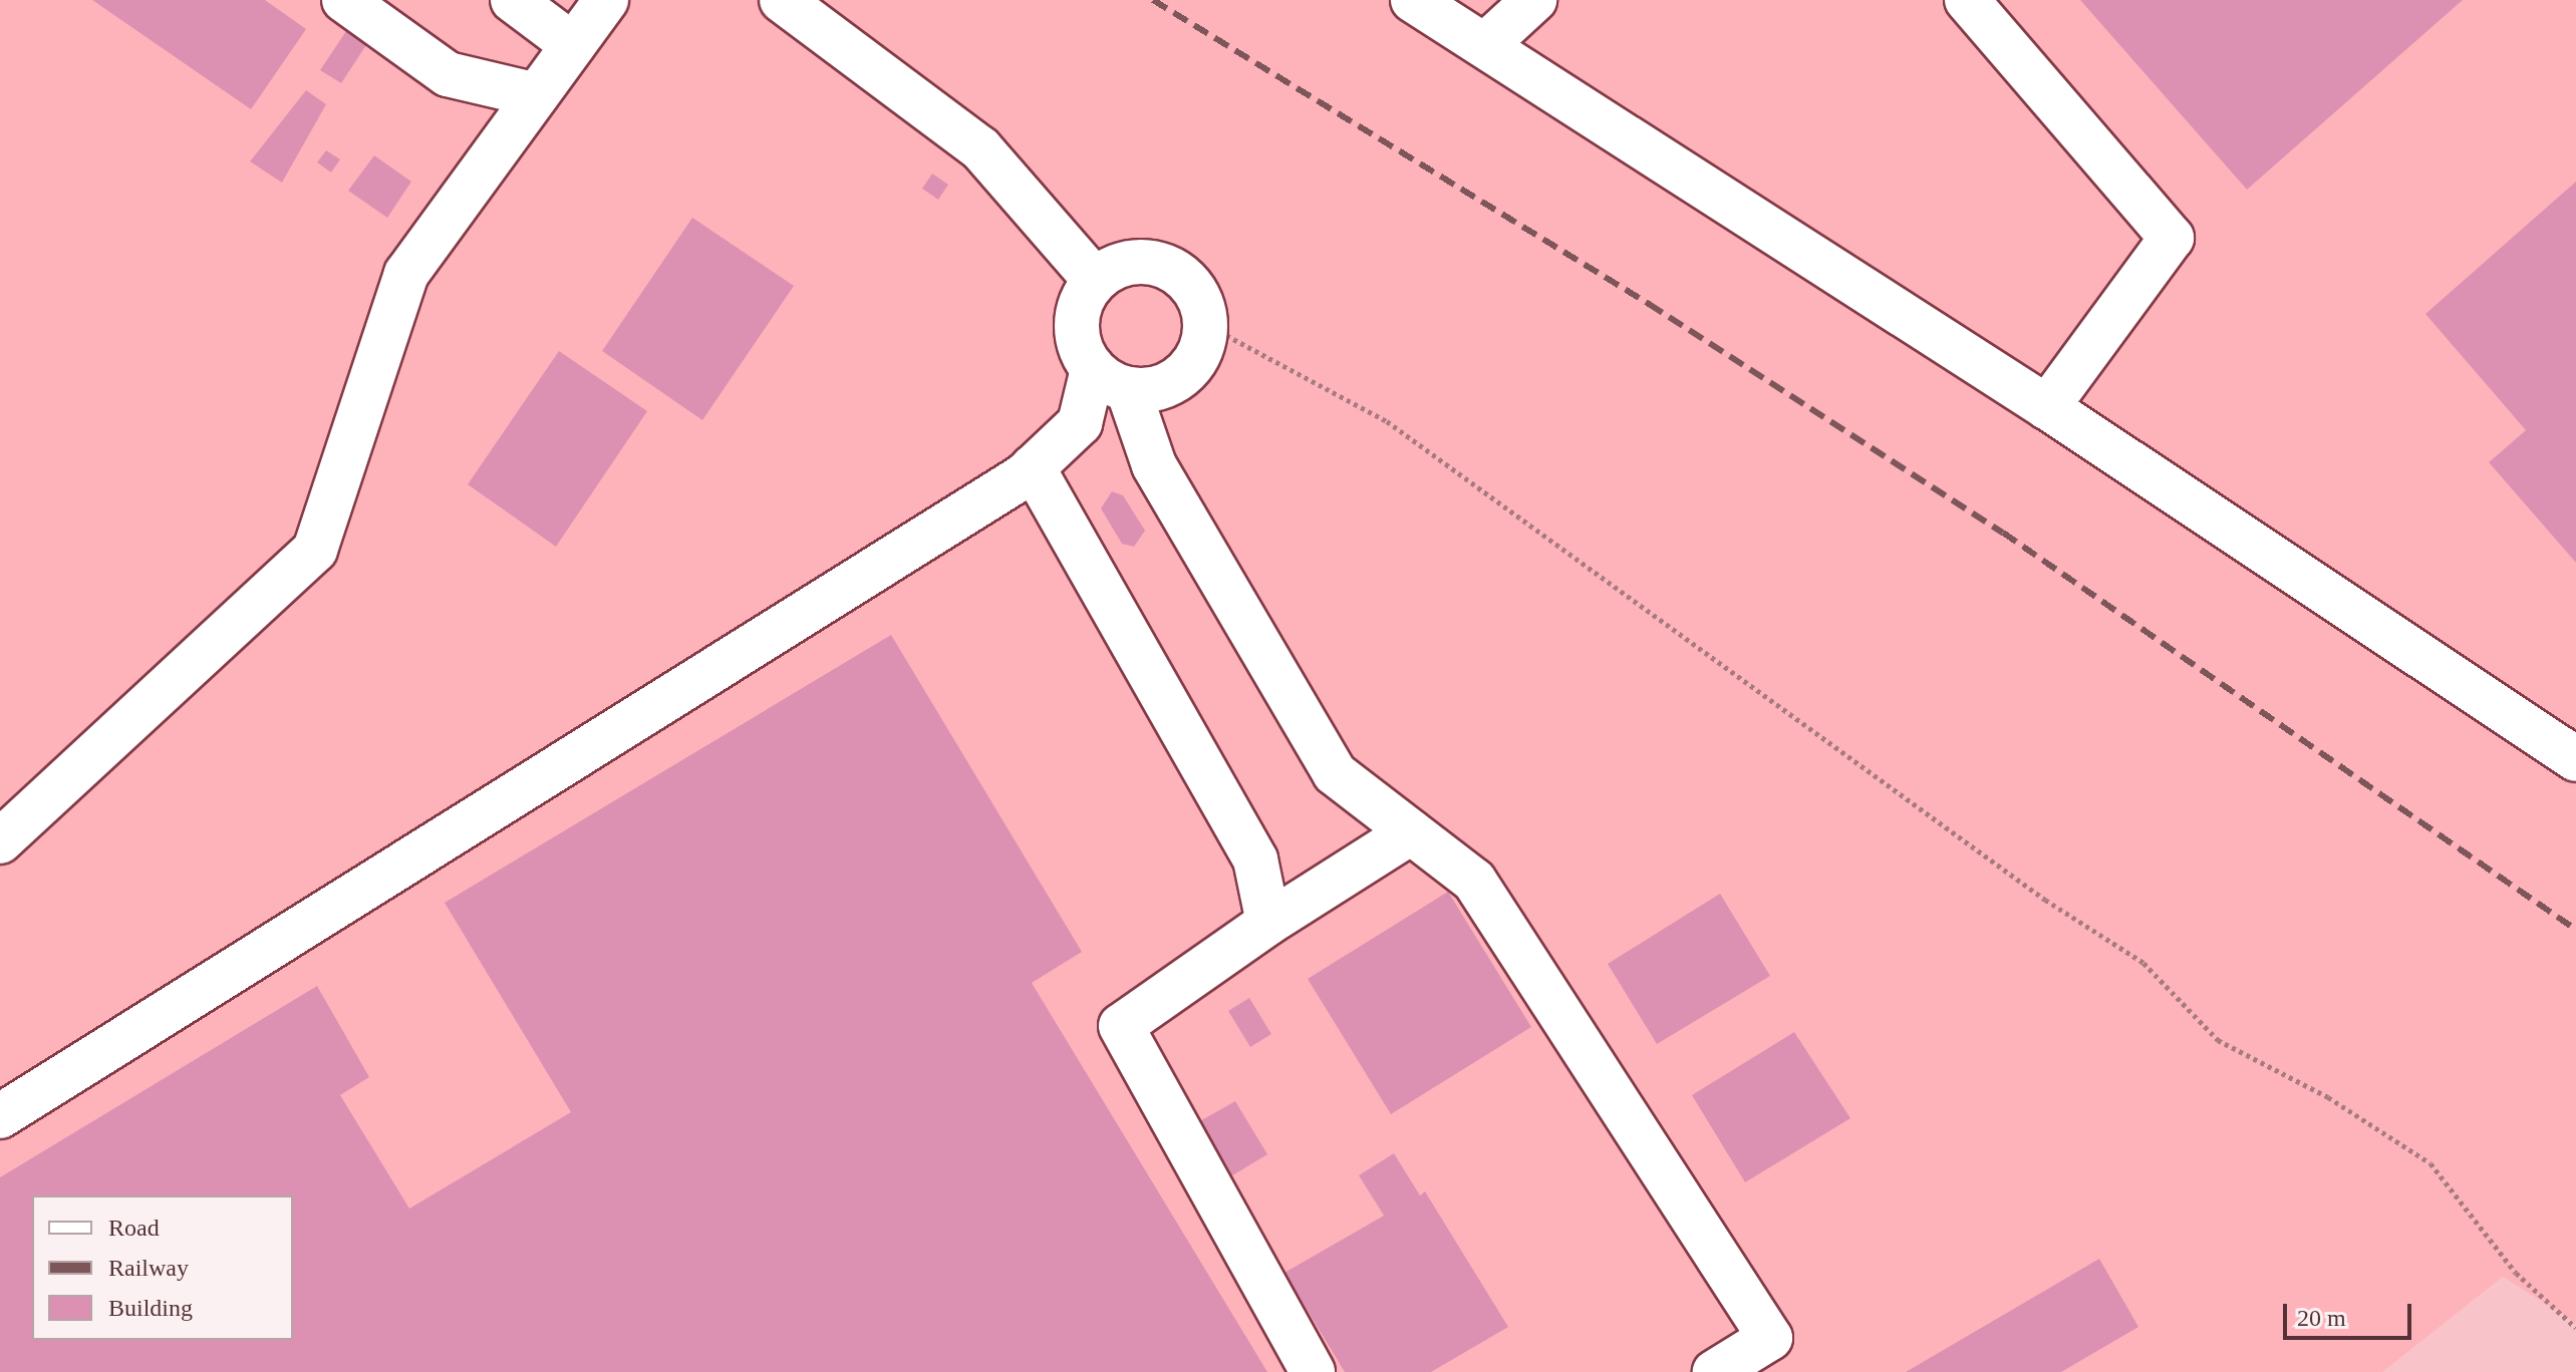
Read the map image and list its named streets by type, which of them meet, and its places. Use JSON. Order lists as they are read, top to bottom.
{
  "legend": ["Road", "Railway", "Building"],
  "scale_bar": "20 m"
}
